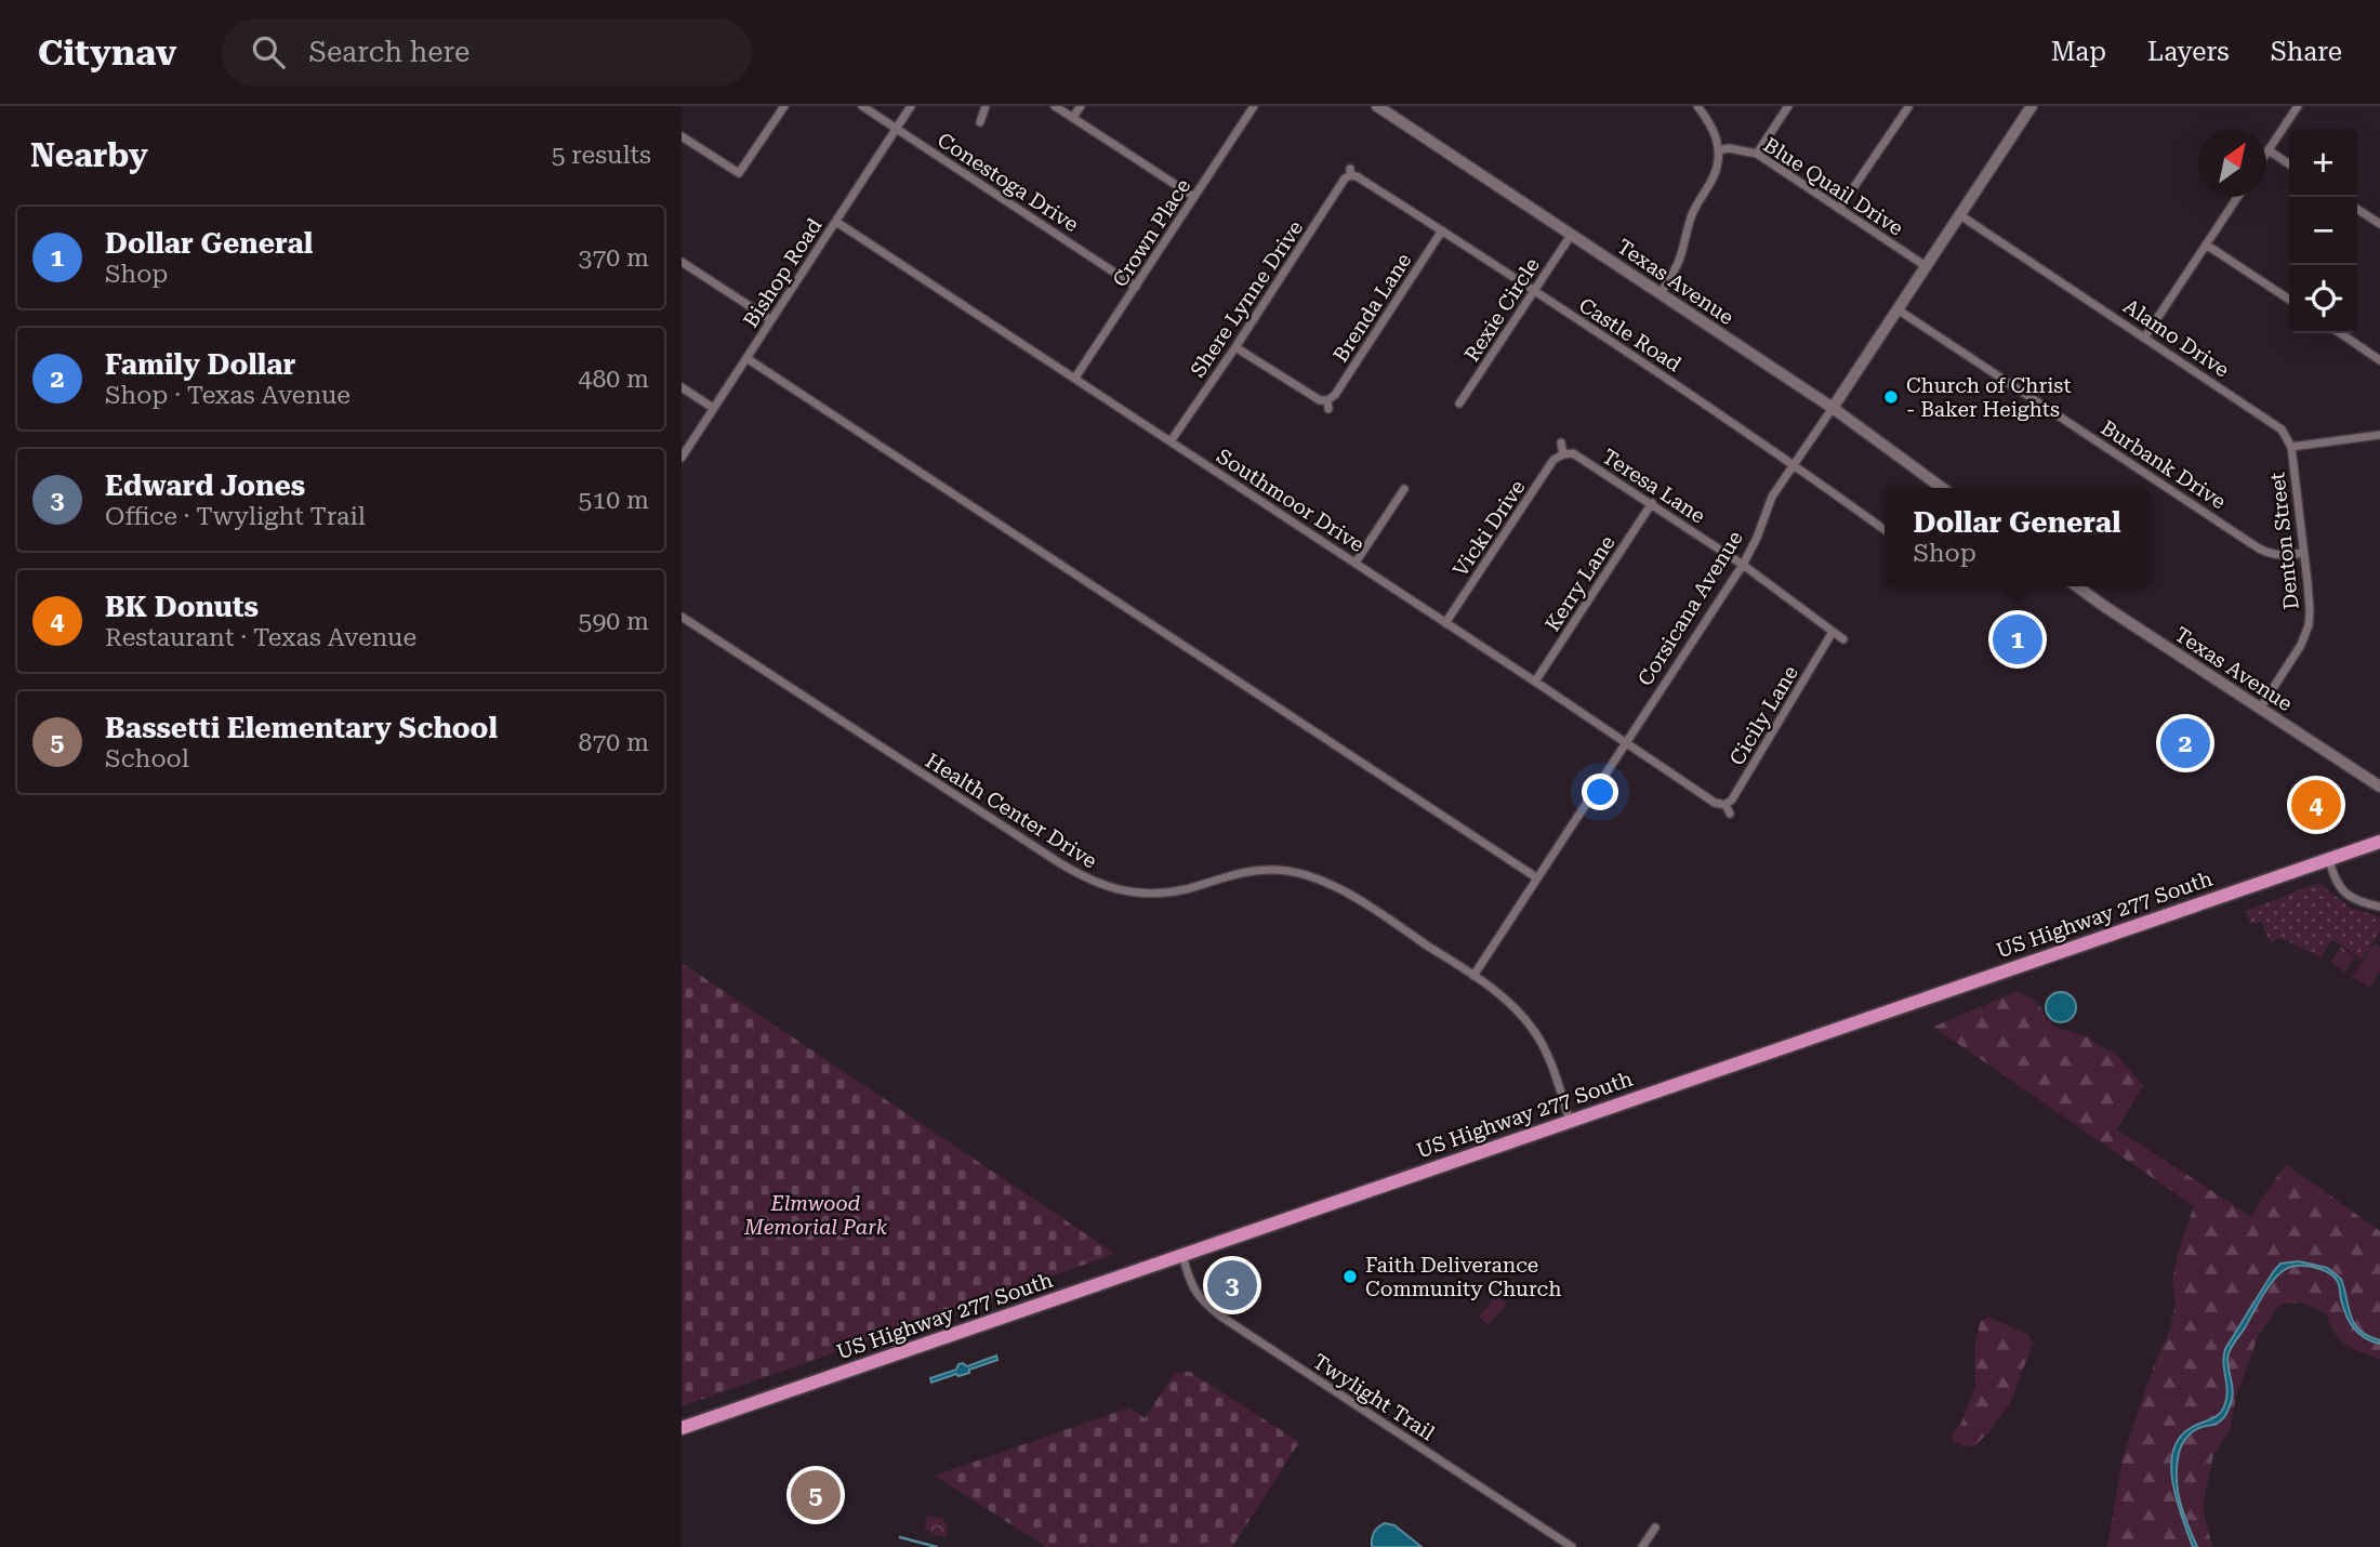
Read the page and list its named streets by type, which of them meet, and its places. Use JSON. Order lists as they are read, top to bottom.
{
  "streets": {
    "highway": ["US Highway 277 South"],
    "street": [
      "Conestoga Drive",
      "Blue Quail Drive",
      "Crown Place",
      "Bishop Road",
      "Texas Avenue",
      "Shere Lynne Drive",
      "Brenda Lane",
      "Rexie Circle",
      "Castle Road",
      "Alamo Drive",
      "Burbank Drive",
      "Teresa Lane",
      "Southmoor Drive",
      "Vicki Drive",
      "Denton Street",
      "Kerry Lane",
      "Corsicana Avenue",
      "Cicily Lane",
      "Health Center Drive",
      "Twylight Trail"
    ]
  },
  "crossings": [
    ["Conestoga Drive", "Crown Place"],
    ["Conestoga Drive", "Bishop Road"],
    ["Blue Quail Drive", "Corsicana Avenue"],
    ["Crown Place", "Southmoor Drive"],
    ["Bishop Road", "Southmoor Drive"],
    ["Texas Avenue", "Rexie Circle"],
    ["Texas Avenue", "Denton Street"],
    ["Texas Avenue", "Corsicana Avenue"],
    ["Shere Lynne Drive", "Brenda Lane"],
    ["Shere Lynne Drive", "Castle Road"],
    ["Shere Lynne Drive", "Southmoor Drive"],
    ["Brenda Lane", "Castle Road"],
    ["Rexie Circle", "Castle Road"],
    ["Castle Road", "Corsicana Avenue"],
    ["Alamo Drive", "Denton Street"],
    ["Alamo Drive", "Corsicana Avenue"],
    ["Burbank Drive", "Denton Street"],
    ["Burbank Drive", "Corsicana Avenue"],
    ["Teresa Lane", "Vicki Drive"],
    ["Teresa Lane", "Kerry Lane"],
    ["Teresa Lane", "Corsicana Avenue"],
    ["Teresa Lane", "Cicily Lane"],
    ["Southmoor Drive", "Vicki Drive"],
    ["Southmoor Drive", "Kerry Lane"],
    ["Southmoor Drive", "Corsicana Avenue"],
    ["Southmoor Drive", "Cicily Lane"],
    ["Corsicana Avenue", "Health Center Drive"],
    ["Health Center Drive", "US Highway 277 South"],
    ["US Highway 277 South", "Twylight Trail"]
  ],
  "parks": ["Elmwood Memorial Park"],
  "places": ["Church of Christ - Baker Heights", "Faith Deliverance Community Church"],
  "north": "top right",
  "page": {
    "header": "Citynav",
    "search": "Search here",
    "nav": ["Map", "Layers", "Share"],
    "heading": ["Nearby", "5 results"],
    "map_buttons": ["+", "−"],
    "list": [
      {
        "mark": "1",
        "name": "Dollar General",
        "note": "Shop",
        "value": "370 m"
      },
      {
        "mark": "2",
        "name": "Family Dollar",
        "note": "Shop · Texas Avenue",
        "value": "480 m"
      },
      {
        "mark": "3",
        "name": "Edward Jones",
        "note": "Office · Twylight Trail",
        "value": "510 m"
      },
      {
        "mark": "4",
        "name": "BK Donuts",
        "note": "Restaurant · Texas Avenue",
        "value": "590 m"
      },
      {
        "mark": "5",
        "name": "Bassetti Elementary School",
        "note": "School",
        "value": "870 m"
      }
    ],
    "popup": ["Dollar General", "Shop"],
    "pins": [
      "1",
      "2",
      "4",
      "3",
      "5"
    ]
  }
}
